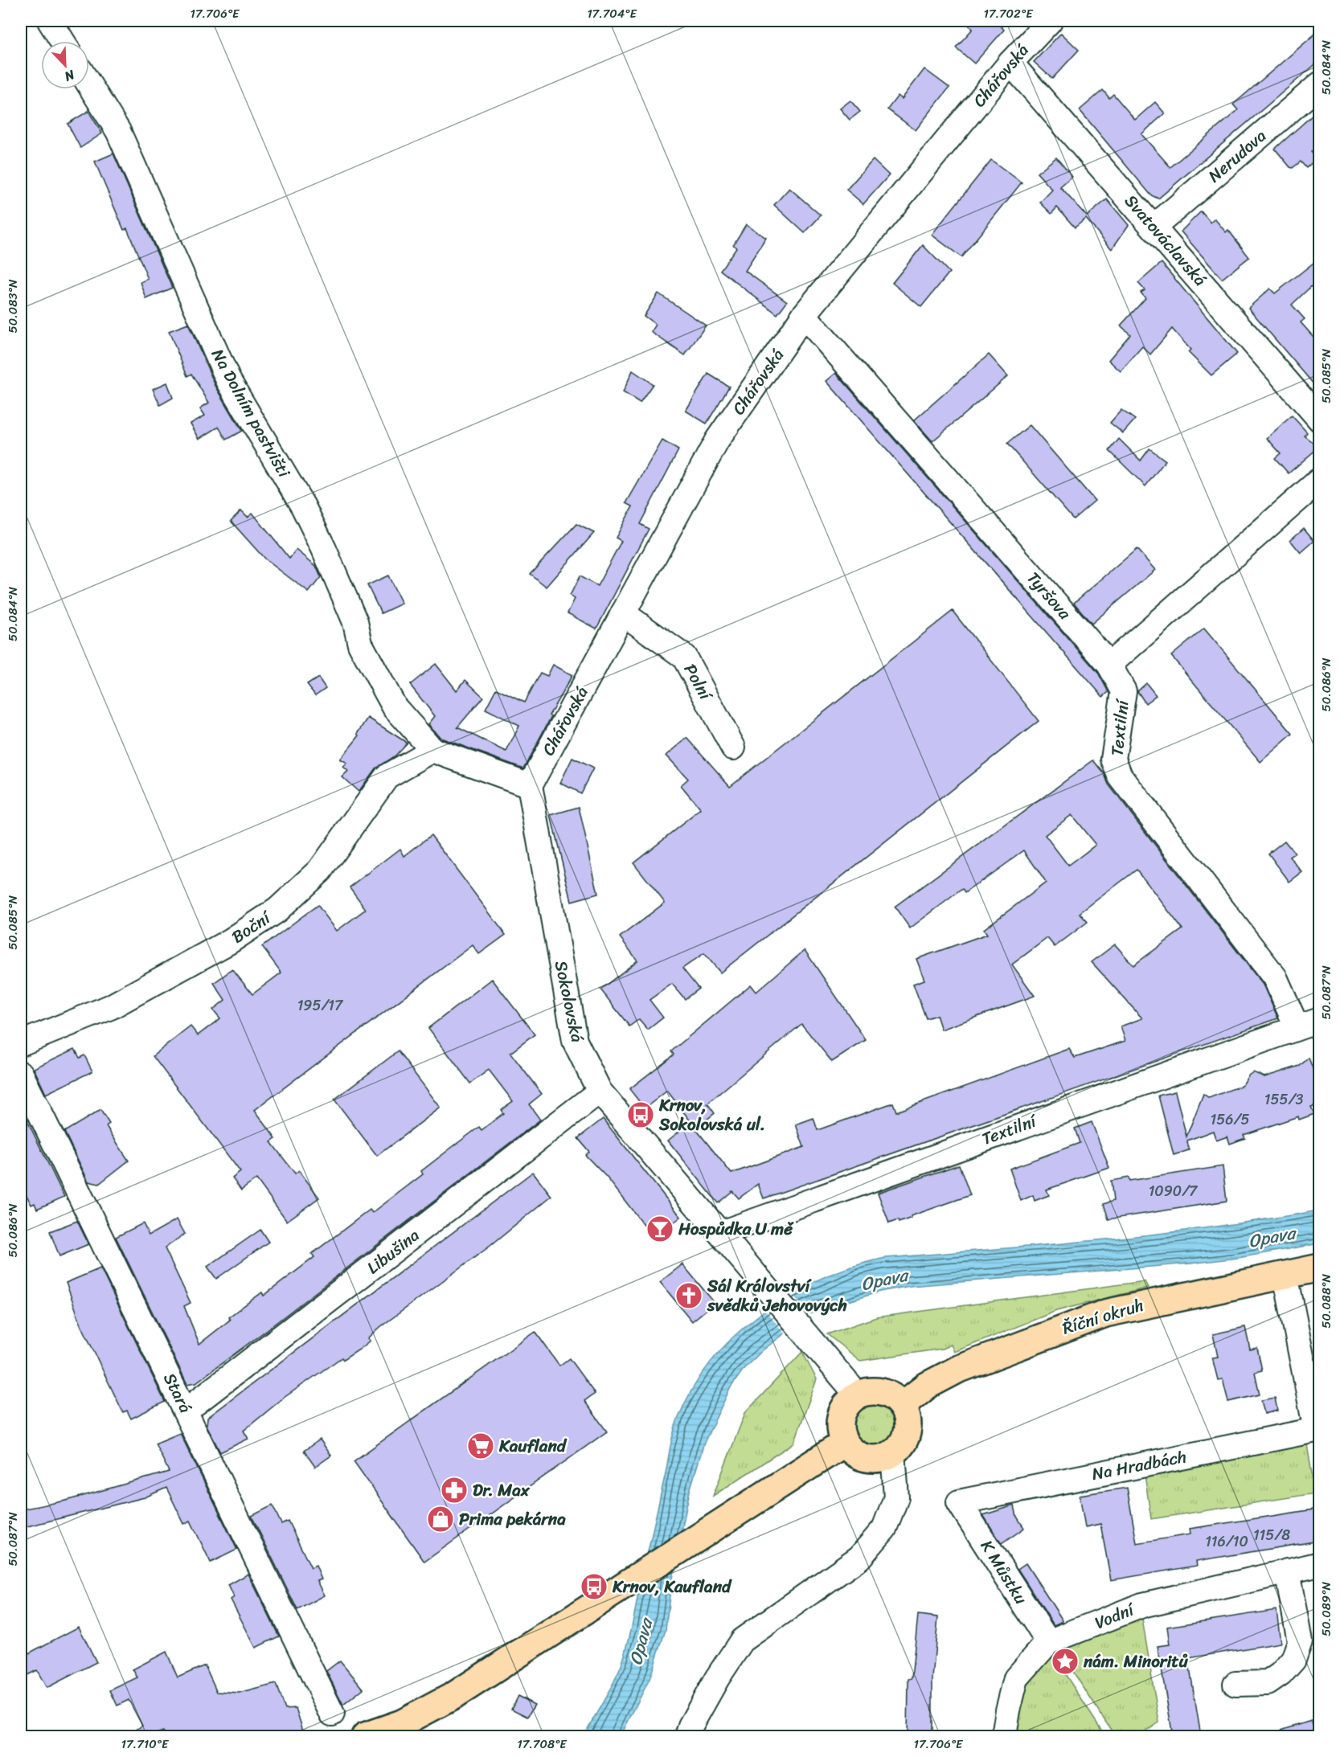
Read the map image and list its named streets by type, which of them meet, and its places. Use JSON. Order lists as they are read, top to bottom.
{
  "streets": {
    "main road": ["Říční okruh"],
    "street": [
      "Chářovská",
      "Nerudova",
      "Svatováclavská",
      "Na Dolním pastvišti",
      "Tyršova",
      "Polní",
      "Textilní",
      "Boční",
      "Sokolovská",
      "Libušina",
      "Stará",
      "Na Hradbách",
      "K Můstku",
      "Vodní"
    ]
  },
  "crossings": [
    ["Chářovská", "Svatováclavská"],
    ["Chářovská", "Tyršova"],
    ["Chářovská", "Polní"],
    ["Chářovská", "Sokolovská"],
    ["Nerudova", "Svatováclavská"],
    ["Na Dolním pastvišti", "Boční"],
    ["Tyršova", "Textilní"],
    ["Textilní", "Sokolovská"],
    ["Sokolovská", "Libušina"],
    ["Sokolovská", "Říční okruh"],
    ["Libušina", "Stará"],
    ["Na Hradbách", "K Můstku"],
    ["K Můstku", "Vodní"]
  ],
  "water": ["Opava"],
  "places": {
    "bus stop": ["Krnov, Sokolovská ul.", "Krnov, Kaufland"],
    "bar": ["Hospůdka U mě"],
    "church": ["Sál Království svědků Jehovových"],
    "supermarket": ["Kaufland"],
    "pharmacy": ["Dr. Max"],
    "shop": ["Prima pekárna"],
    "place": ["nám. Minoritů"]
  },
  "house_numbers": [
    "195/17",
    "155/3",
    "156/5",
    "1090/7",
    "115/8",
    "116/10"
  ],
  "north": "bottom right",
  "coordinates": [
    "17.706°E",
    "17.704°E",
    "17.702°E",
    "50.084°N",
    "50.083°N",
    "50.085°N",
    "50.086°N",
    "50.087°N",
    "50.088°N",
    "50.089°N",
    "17.710°E",
    "17.708°E"
  ]
}
